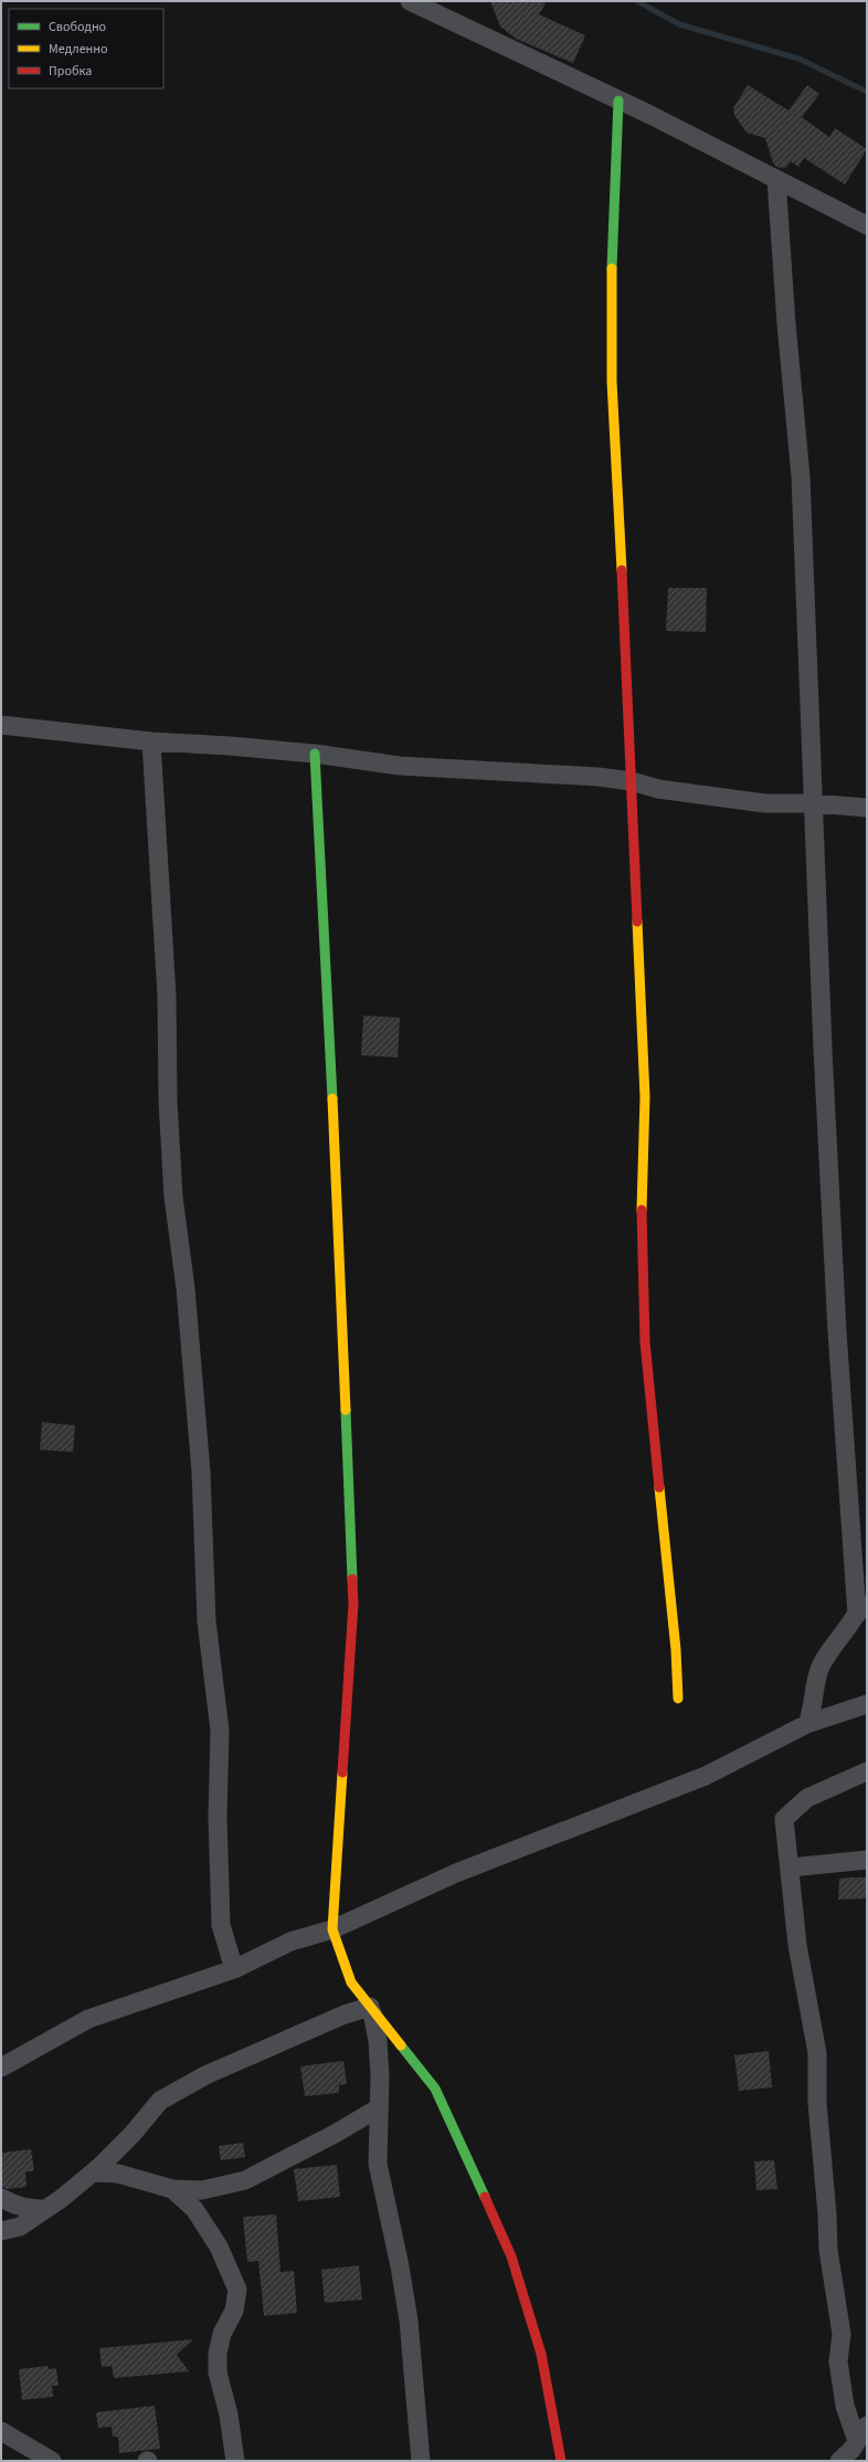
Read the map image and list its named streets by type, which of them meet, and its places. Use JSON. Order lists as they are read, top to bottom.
{
  "legend": ["Свободно", "Медленно", "Пробка"]
}
